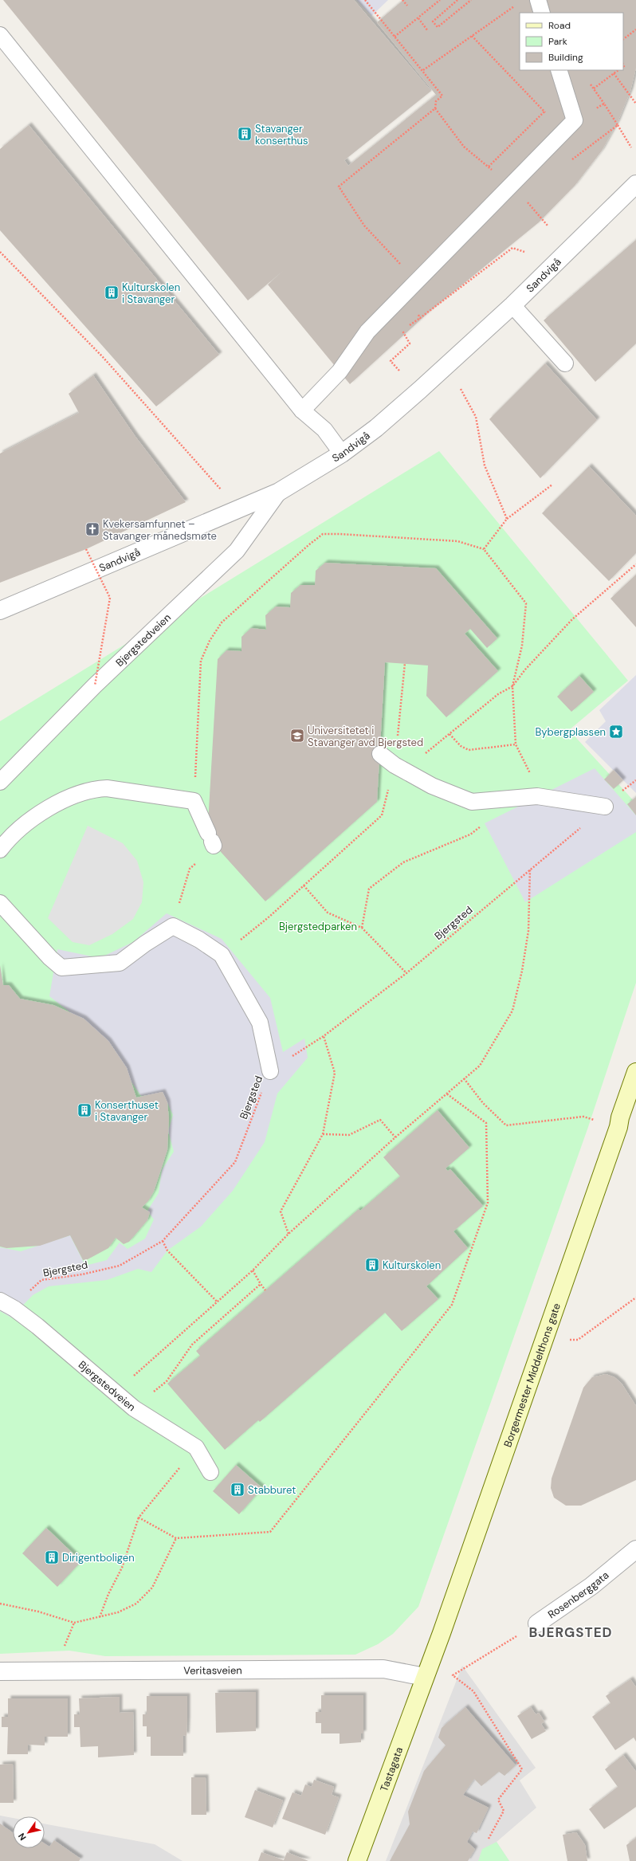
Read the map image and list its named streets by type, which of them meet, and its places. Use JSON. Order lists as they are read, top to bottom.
{
  "streets": {
    "main road": ["Borgermester Middelthons gate", "Tastagata"],
    "street": ["Sandvigå", "Rosenberggata", "Veritasveien"],
    "lane": ["Bjergstedveien"],
    "path": ["Bjergsted"]
  },
  "crossings": [
    ["Sandvigå", "Bjergstedveien"],
    ["Bjergstedveien", "Bjergsted"],
    ["Borgermester Middelthons gate", "Veritasveien"],
    ["Borgermester Middelthons gate", "Tastagata"],
    ["Veritasveien", "Tastagata"]
  ],
  "districts": ["BJERGSTED"],
  "parks": ["Bjergstedparken"],
  "places": {
    "building": [
      "Stavanger konserthus",
      "Kulturskolen i Stavanger",
      "Konserthuset i Stavanger",
      "Kulturskolen",
      "Stabburet",
      "Dirigentboligen"
    ],
    "church": ["Kvekersamfunnet – Stavanger månedsmøte"],
    "place": ["Bybergplassen"],
    "school or university": ["Universitetet i Stavanger avd Bjergsted"]
  },
  "legend": ["Road", "Park", "Building"],
  "north": "bottom left"
}
